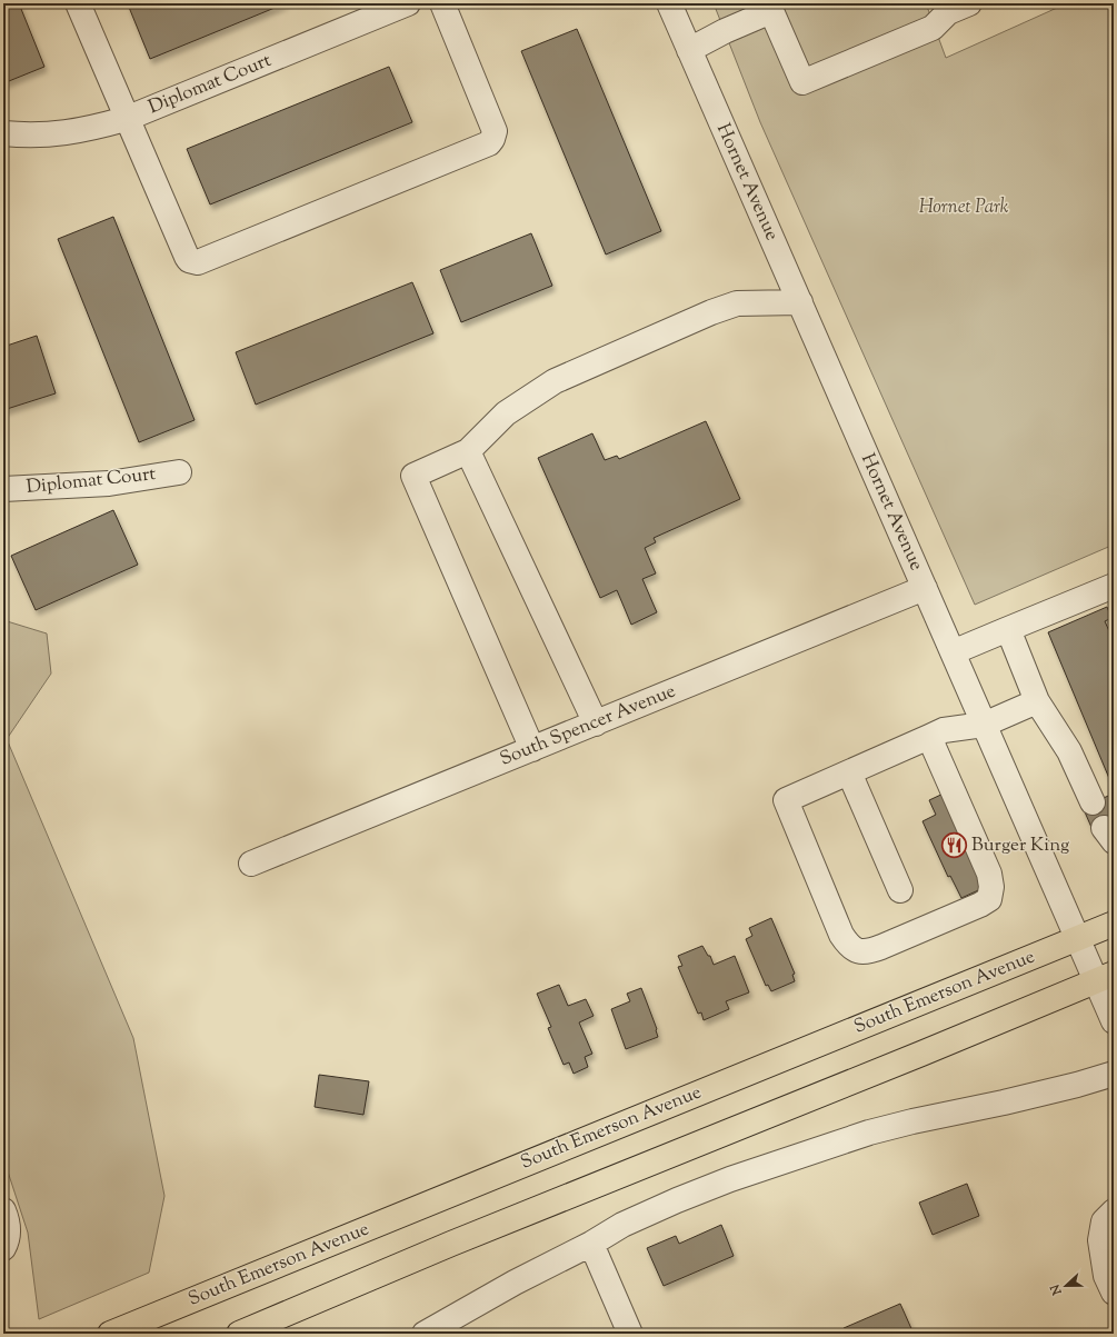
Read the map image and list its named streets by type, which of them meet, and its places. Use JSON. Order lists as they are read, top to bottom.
{
  "streets": {
    "main road": ["South Emerson Avenue"],
    "street": ["Diplomat Court", "Hornet Avenue", "South Spencer Avenue"]
  },
  "crossings": [
    ["Hornet Avenue", "South Spencer Avenue"],
    ["Hornet Avenue", "South Emerson Avenue"]
  ],
  "parks": ["Hornet Park"],
  "places": {
    "restaurant": ["Burger King"]
  },
  "north": "left"
}
